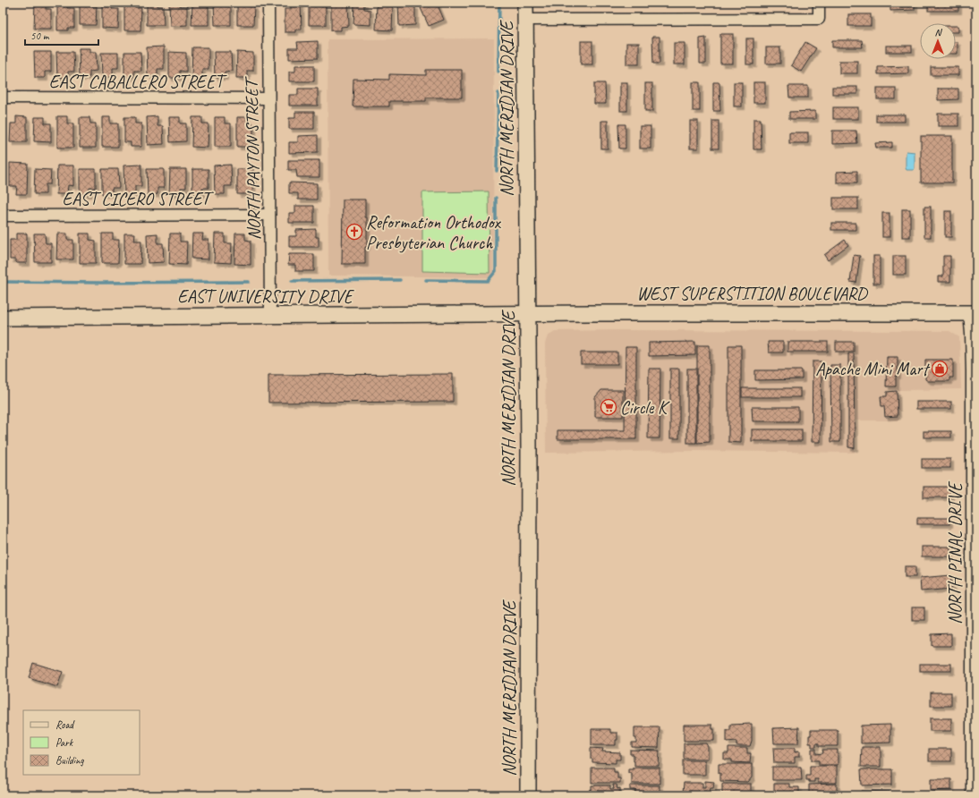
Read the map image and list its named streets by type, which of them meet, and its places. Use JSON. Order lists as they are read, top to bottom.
{
  "streets": {
    "main road": ["NORTH MERIDIAN DRIVE", "WEST SUPERSTITION BOULEVARD", "EAST UNIVERSITY DRIVE"],
    "street": [
      "EAST CABALLERO STREET",
      "NORTH PAYTON STREET",
      "EAST CICERO STREET",
      "NORTH PINAL DRIVE"
    ]
  },
  "crossings": [
    ["EAST CABALLERO STREET", "NORTH PAYTON STREET"],
    ["NORTH MERIDIAN DRIVE", "WEST SUPERSTITION BOULEVARD"],
    ["NORTH MERIDIAN DRIVE", "EAST UNIVERSITY DRIVE"],
    ["NORTH PAYTON STREET", "EAST CICERO STREET"],
    ["NORTH PAYTON STREET", "EAST UNIVERSITY DRIVE"],
    ["WEST SUPERSTITION BOULEVARD", "EAST UNIVERSITY DRIVE"],
    ["WEST SUPERSTITION BOULEVARD", "NORTH PINAL DRIVE"]
  ],
  "places": {
    "church": ["Reformation Orthodox Presbyterian Church"],
    "shop": ["Apache Mini Mart"],
    "supermarket": ["Circle K"]
  },
  "legend": ["Road", "Park", "Building"],
  "scale_bar": "50 m",
  "north": "top"
}
